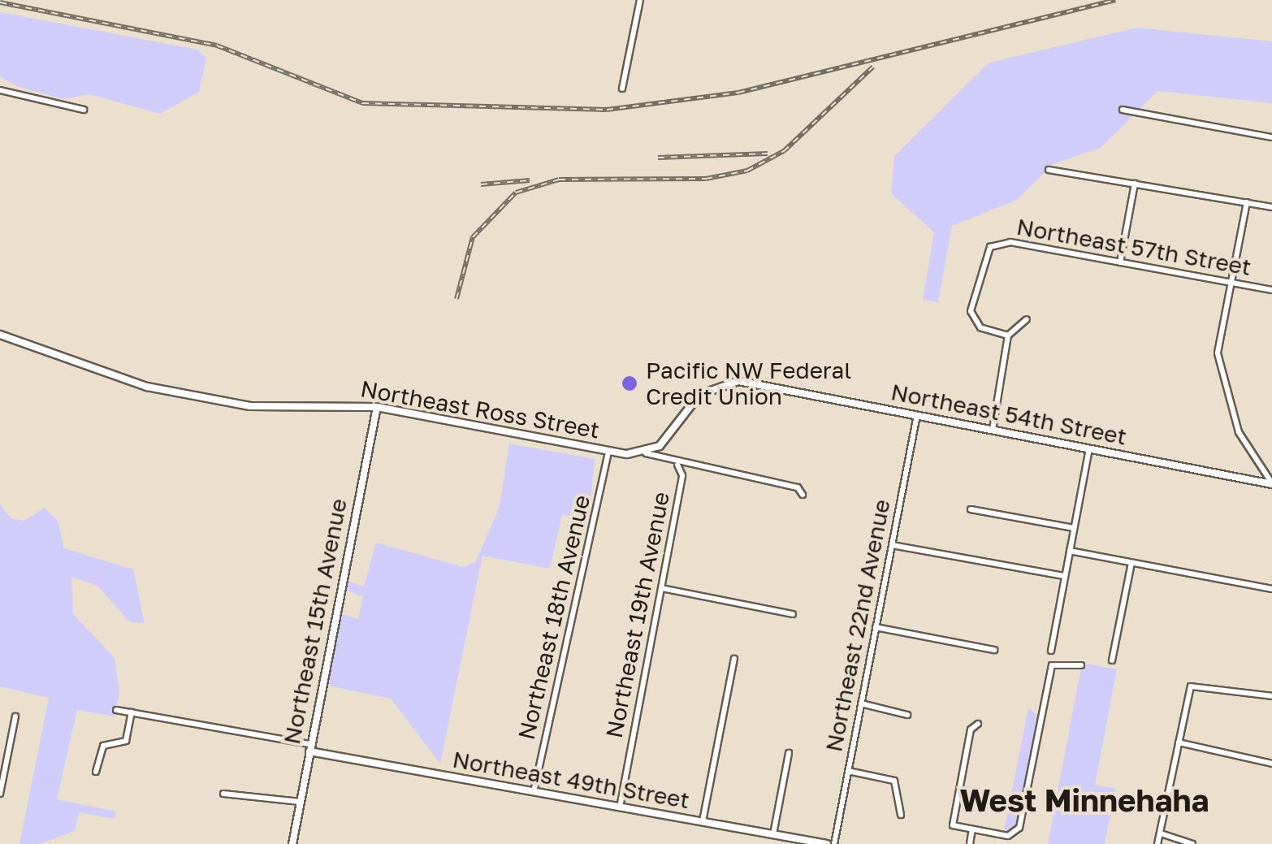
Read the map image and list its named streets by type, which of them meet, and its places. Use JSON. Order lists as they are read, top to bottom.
{
  "streets": {
    "street": [
      "Northeast 57th Street",
      "Northeast Ross Street",
      "Northeast 54th Street",
      "Northeast 19th Avenue",
      "Northeast 18th Avenue",
      "Northeast 15th Avenue",
      "Northeast 22nd Avenue",
      "Northeast 49th Street"
    ]
  },
  "crossings": [
    ["Northeast Ross Street", "Northeast 54th Street"],
    ["Northeast Ross Street", "Northeast 19th Avenue"],
    ["Northeast Ross Street", "Northeast 18th Avenue"],
    ["Northeast Ross Street", "Northeast 15th Avenue"],
    ["Northeast 54th Street", "Northeast 19th Avenue"],
    ["Northeast 54th Street", "Northeast 22nd Avenue"],
    ["Northeast 19th Avenue", "Northeast 49th Street"],
    ["Northeast 18th Avenue", "Northeast 49th Street"],
    ["Northeast 15th Avenue", "Northeast 49th Street"]
  ],
  "districts": ["West Minnehaha"],
  "places": ["Pacific NW Federal Credit Union"]
}
